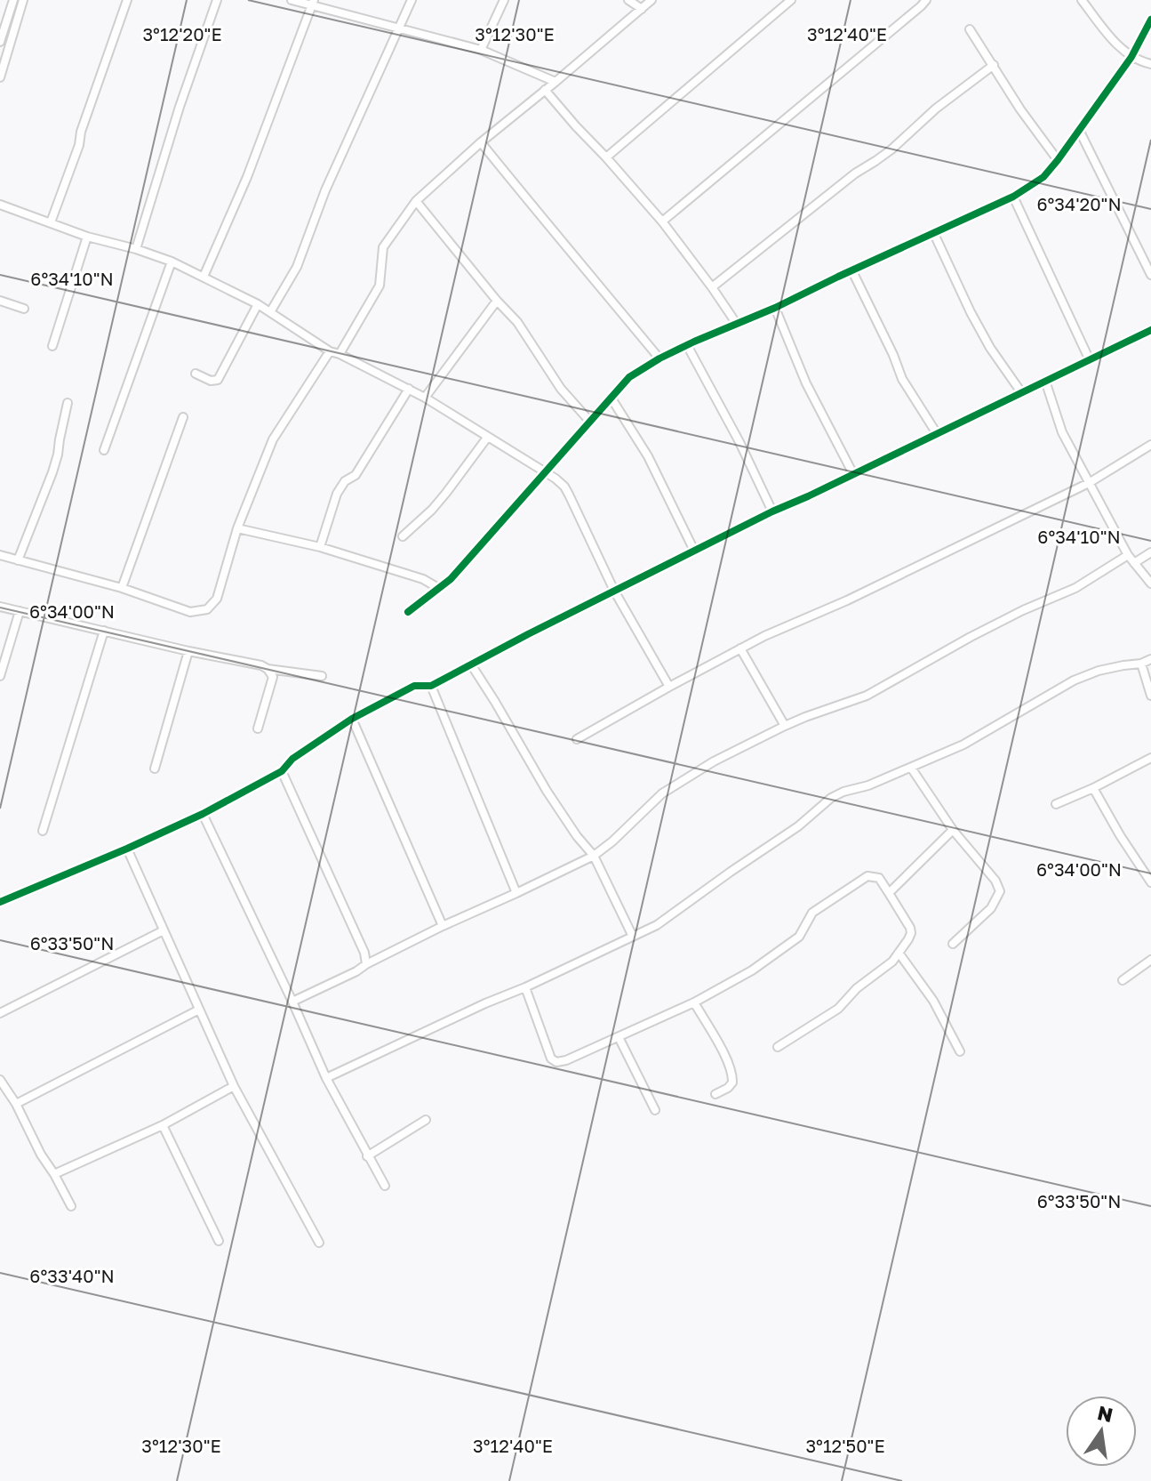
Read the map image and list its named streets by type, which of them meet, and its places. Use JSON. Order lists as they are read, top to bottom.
{
  "north": "top",
  "coordinates": [
    "3°12'20\"E",
    "3°12'30\"E",
    "3°12'40\"E",
    "6°34'20\"N",
    "6°34'10\"N",
    "6°34'00\"N",
    "6°33'50\"N",
    "6°33'40\"N",
    "3°12'50\"E"
  ]
}
